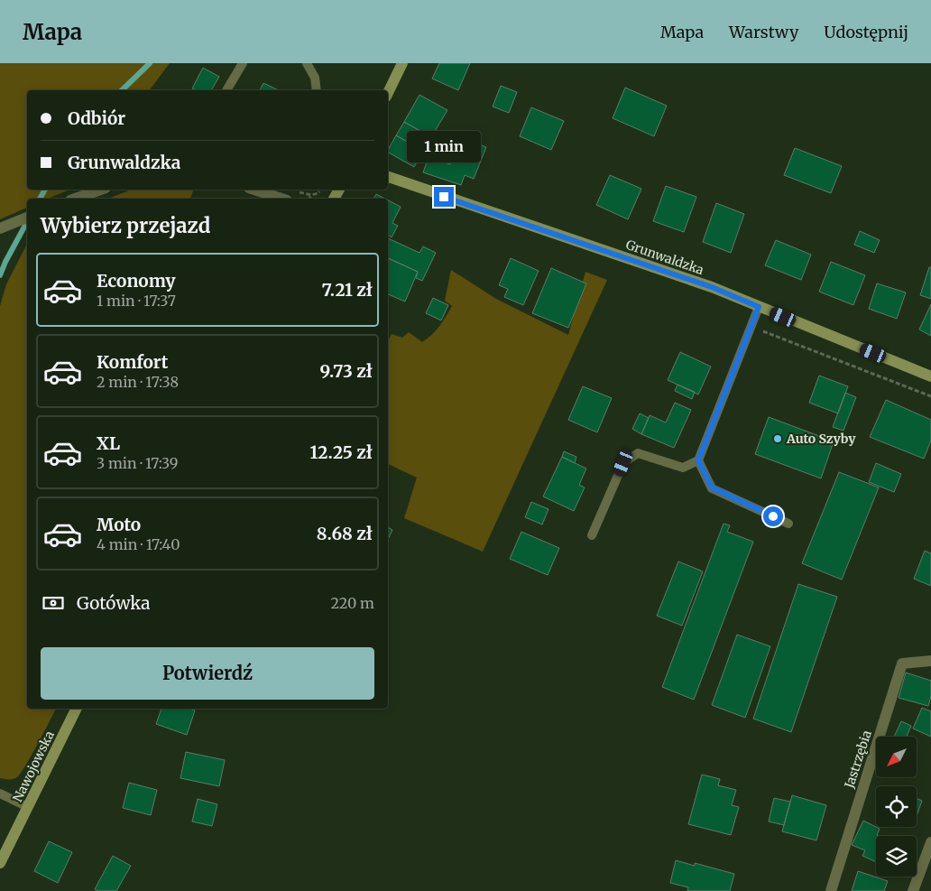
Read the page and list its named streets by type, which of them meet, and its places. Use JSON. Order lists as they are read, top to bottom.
{
  "streets": {
    "street": ["Grunwaldzka", "Jastrzębia", "Nawojowska"]
  },
  "places": ["Auto Szyby"],
  "north": "bottom left",
  "page": {
    "header": "Mapa",
    "nav": ["Mapa", "Warstwy", "Udostępnij"],
    "banner": ["Odbiór", "Grunwaldzka"],
    "bubble": "1 min",
    "heading": "Wybierz przejazd",
    "list": [
      {
        "name": "Economy",
        "note": "1 min · 17:37",
        "value": "7.21 zł"
      },
      {
        "name": "Komfort",
        "note": "2 min · 17:38",
        "value": "9.73 zł"
      },
      {
        "name": "XL",
        "note": "3 min · 17:39",
        "value": "12.25 zł"
      },
      {
        "name": "Moto",
        "note": "4 min · 17:40",
        "value": "8.68 zł"
      }
    ],
    "pay": ["Gotówka", "220 m"],
    "buttons": "Potwierdź"
  }
}
